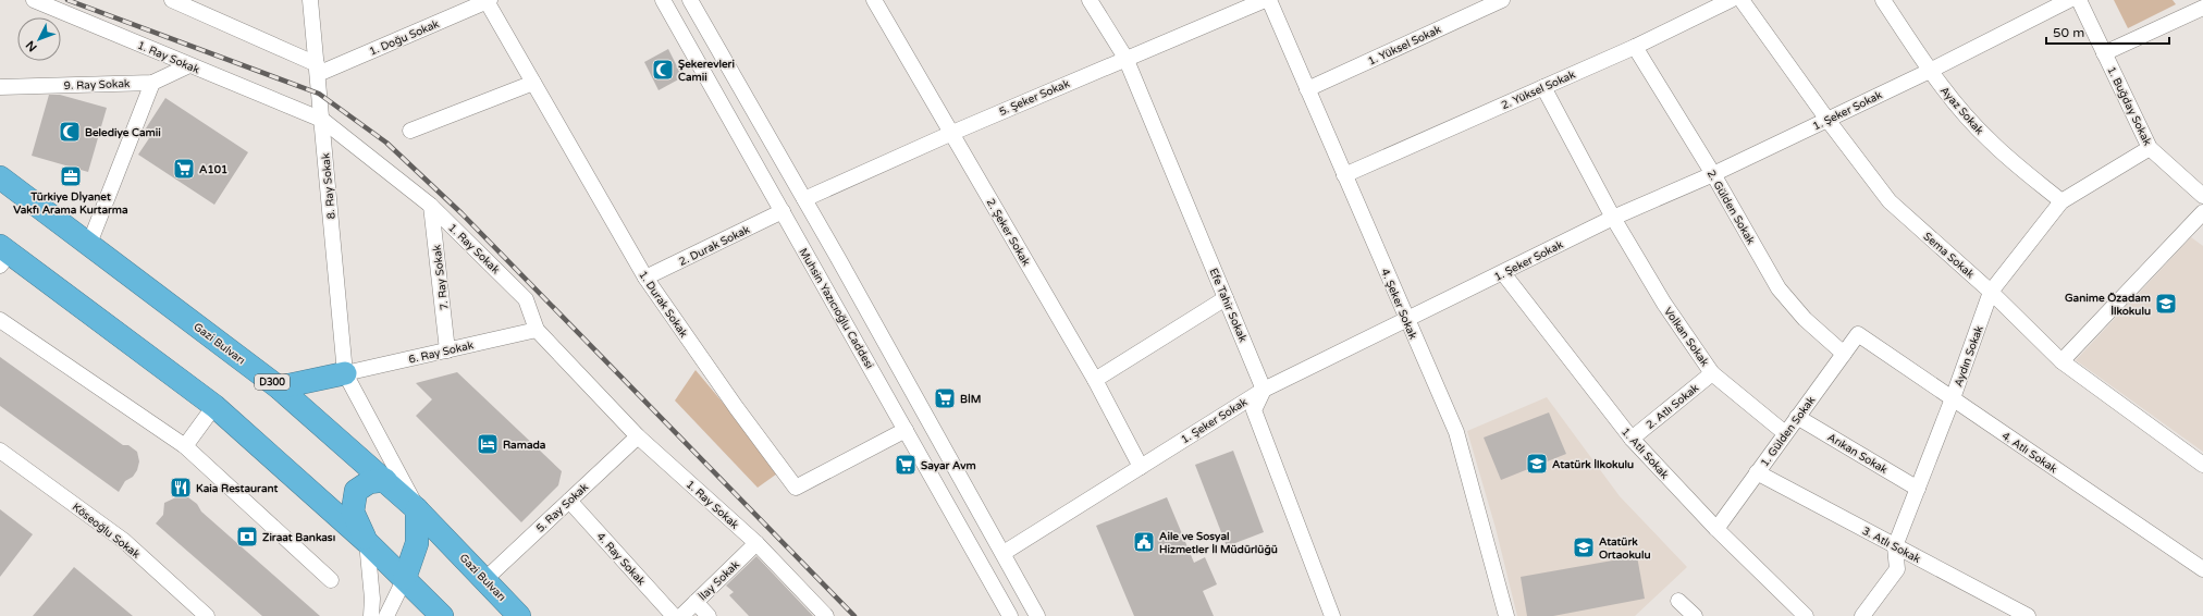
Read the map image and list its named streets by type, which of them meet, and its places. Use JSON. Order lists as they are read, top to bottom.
{
  "streets": {
    "highway": ["Gazi Bulvarı", "D300"],
    "street": [
      "1. Doğu Sokak",
      "1. Yüksel Sokak",
      "1. Ray Sokak",
      "9. Ray Sokak",
      "2. Yüksel Sokak",
      "5. Şeker Sokak",
      "1. Buğday Sokak",
      "1. Şeker Sokak",
      "Ayaz Sokak",
      "8. Ray Sokak",
      "2. Gülden Sokak",
      "2. Şeker Sokak",
      "2. Durak Sokak",
      "Sema Sokak",
      "7. Ray Sokak",
      "1. Durak Sokak",
      "4. Şeker Sokak",
      "Efe Tahir Sokak",
      "Muhsin Yazıcıoğlu Caddesi",
      "Volkan Sokak",
      "6. Ray Sokak",
      "Aydın Sokak",
      "2. Atlı Sokak",
      "1. Gülden Sokak",
      "4. Atlı Sokak",
      "1. Atlı Sokak",
      "Arıkan Sokak",
      "5. Ray Sokak",
      "Köseoğlu Sokak",
      "3. Atlı Sokak",
      "4. Ray Sokak",
      "İlay Sokak"
    ]
  },
  "crossings": [
    ["1. Doğu Sokak", "8. Ray Sokak"],
    ["1. Doğu Sokak", "1. Durak Sokak"],
    ["1. Yüksel Sokak", "4. Şeker Sokak"],
    ["1. Ray Sokak", "9. Ray Sokak"],
    ["1. Ray Sokak", "8. Ray Sokak"],
    ["1. Ray Sokak", "7. Ray Sokak"],
    ["1. Ray Sokak", "6. Ray Sokak"],
    ["1. Ray Sokak", "5. Ray Sokak"],
    ["1. Ray Sokak", "İlay Sokak"],
    ["2. Yüksel Sokak", "2. Gülden Sokak"],
    ["2. Yüksel Sokak", "4. Şeker Sokak"],
    ["2. Yüksel Sokak", "Volkan Sokak"],
    ["5. Şeker Sokak", "2. Şeker Sokak"],
    ["5. Şeker Sokak", "Efe Tahir Sokak"],
    ["1. Buğday Sokak", "Aydın Sokak"],
    ["1. Şeker Sokak", "Ayaz Sokak"],
    ["1. Şeker Sokak", "2. Gülden Sokak"],
    ["1. Şeker Sokak", "2. Şeker Sokak"],
    ["1. Şeker Sokak", "Sema Sokak"],
    ["1. Şeker Sokak", "4. Şeker Sokak"],
    ["1. Şeker Sokak", "Efe Tahir Sokak"],
    ["1. Şeker Sokak", "Volkan Sokak"],
    ["1. Şeker Sokak", "1. Atlı Sokak"],
    ["Ayaz Sokak", "Aydın Sokak"],
    ["8. Ray Sokak", "6. Ray Sokak"],
    ["2. Gülden Sokak", "1. Gülden Sokak"],
    ["2. Durak Sokak", "1. Durak Sokak"],
    ["2. Durak Sokak", "Muhsin Yazıcıoğlu Caddesi"],
    ["Sema Sokak", "Aydın Sokak"],
    ["7. Ray Sokak", "6. Ray Sokak"],
    ["1. Durak Sokak", "Muhsin Yazıcıoğlu Caddesi"],
    ["Volkan Sokak", "2. Atlı Sokak"],
    ["Volkan Sokak", "1. Gülden Sokak"],
    ["Gazi Bulvarı", "5. Ray Sokak"],
    ["Aydın Sokak", "4. Atlı Sokak"],
    ["Aydın Sokak", "Arıkan Sokak"],
    ["Aydın Sokak", "3. Atlı Sokak"],
    ["2. Atlı Sokak", "1. Atlı Sokak"],
    ["1. Gülden Sokak", "4. Atlı Sokak"],
    ["1. Gülden Sokak", "1. Atlı Sokak"],
    ["1. Gülden Sokak", "Arıkan Sokak"],
    ["1. Gülden Sokak", "3. Atlı Sokak"],
    ["5. Ray Sokak", "4. Ray Sokak"]
  ],
  "places": {
    "mosque": ["Şekerevleri Camii", "Belediye Camii"],
    "supermarket": ["A101", "BİM", "Sayar Avm"],
    "office": ["Türkiye Dİyanet Vakfı Arama Kurtarma"],
    "school or university": ["Ganime Özadam İlkokulu", "Atatürk İlkokulu", "Atatürk Ortaokulu"],
    "hotel": ["Ramada"],
    "restaurant": ["Kaia Restaurant"],
    "bank": ["Ziraat Bankası"],
    "public building": ["Aile ve Sosyal Hizmetler İl Müdürlüğü"]
  },
  "scale_bar": "50 m",
  "north": "bottom left"
}
